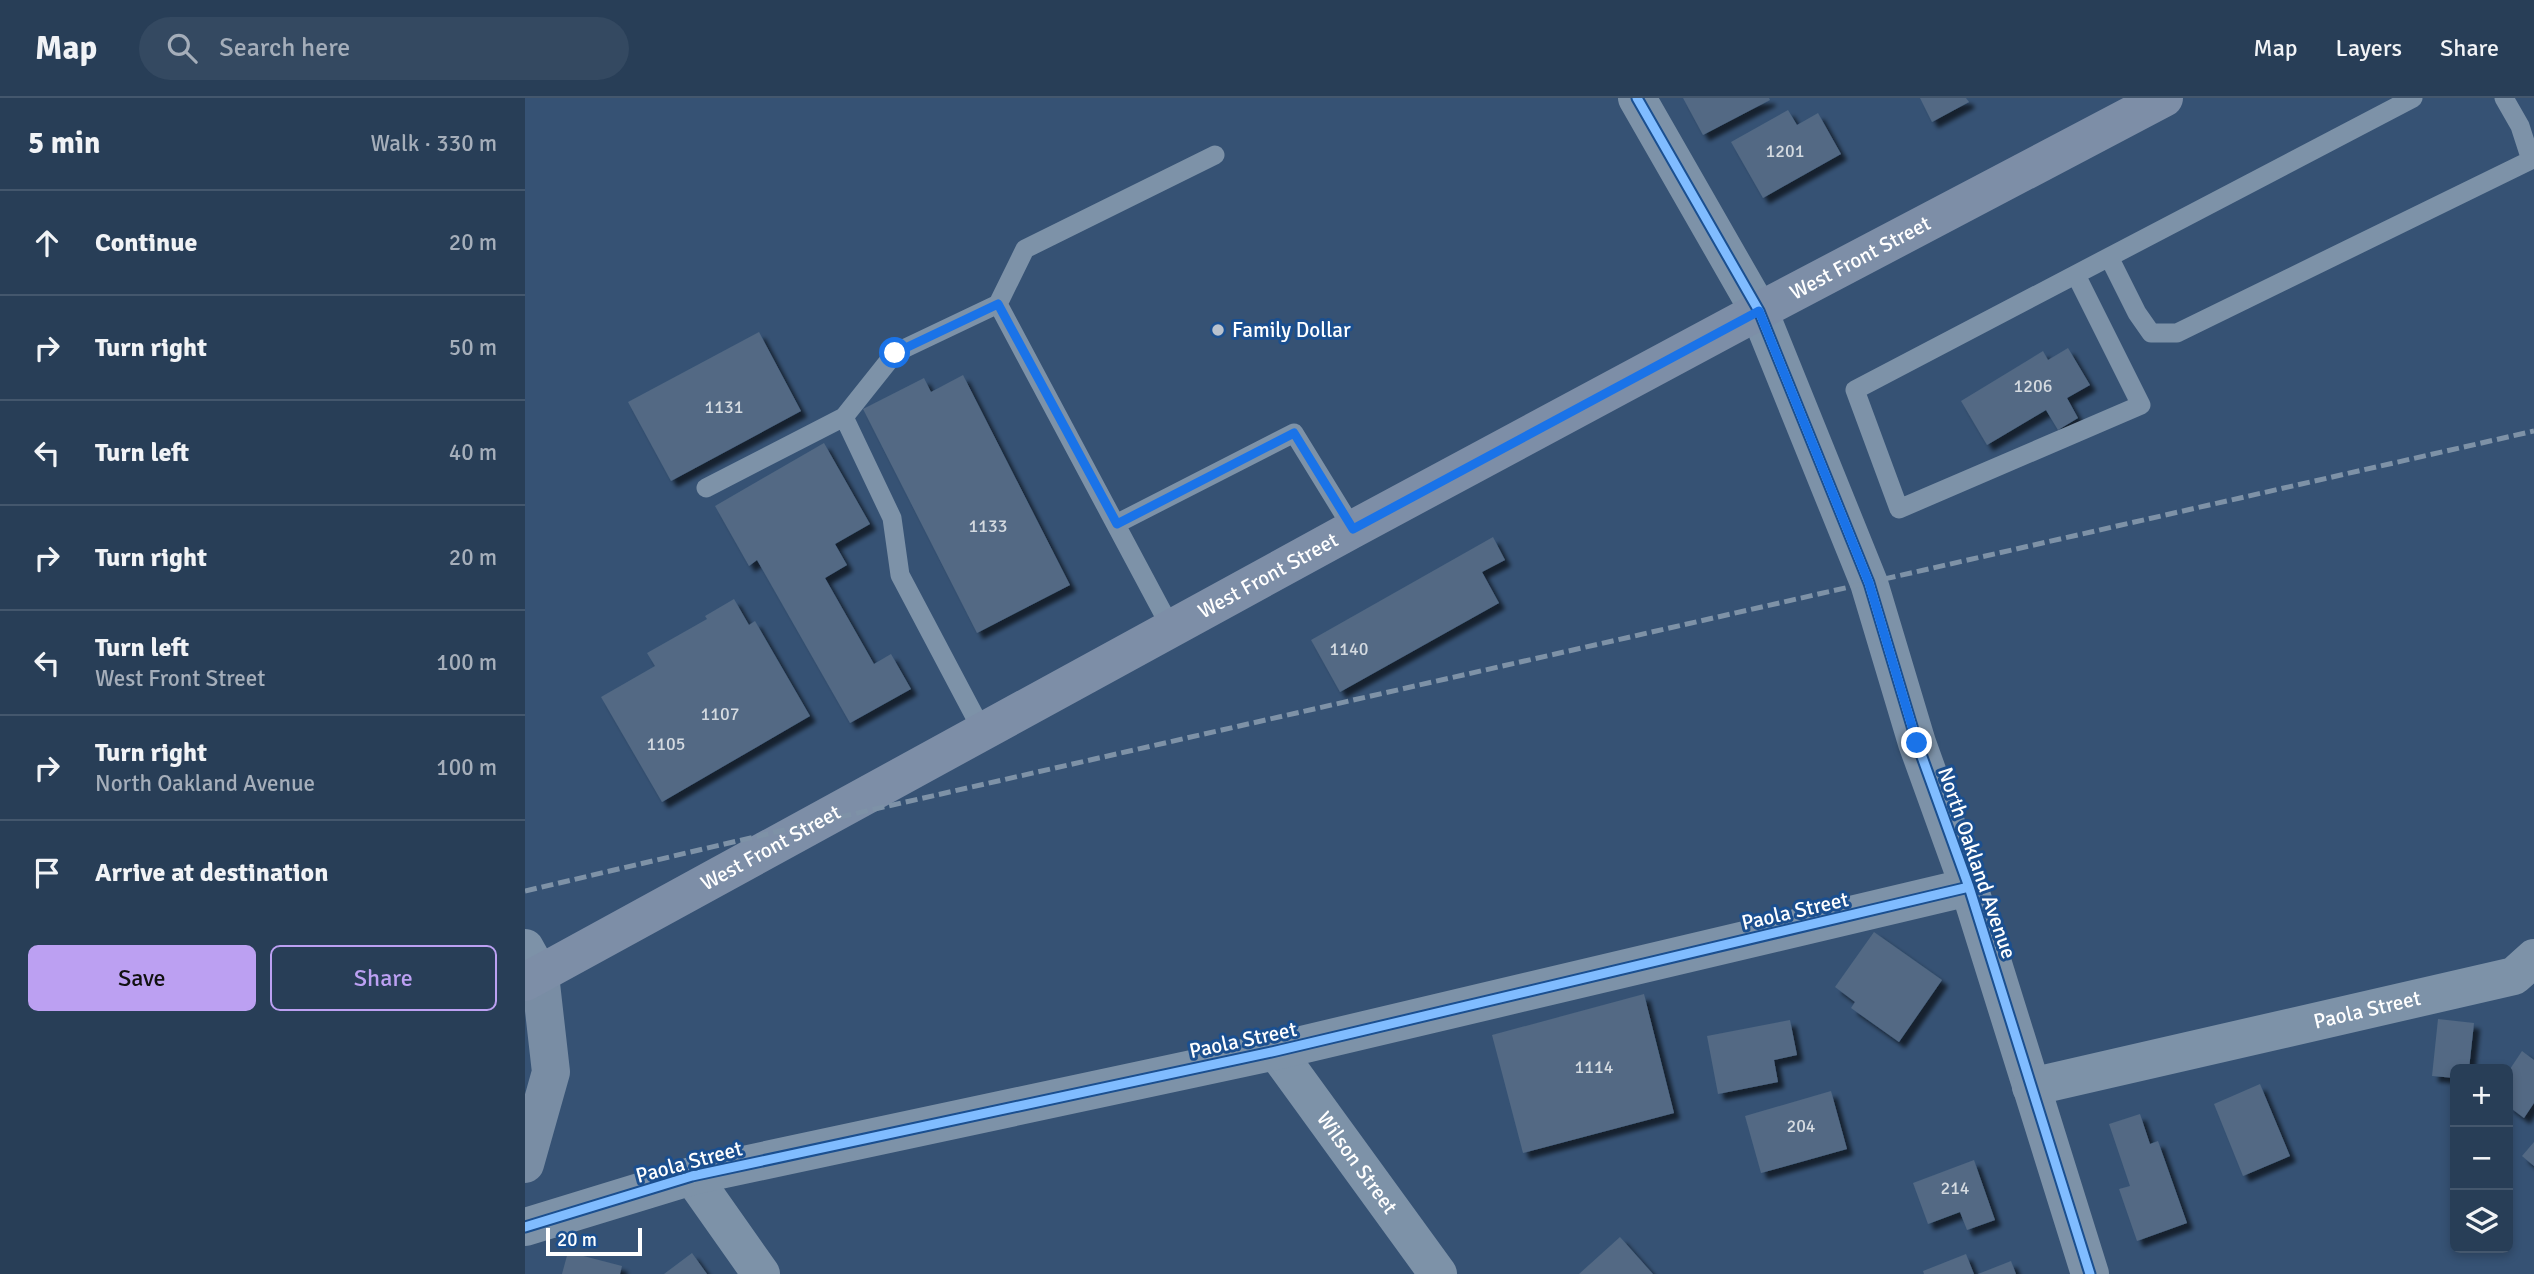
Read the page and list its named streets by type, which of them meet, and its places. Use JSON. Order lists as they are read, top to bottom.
{
  "streets": {
    "main road": ["West Front Street"],
    "street": ["North Oakland Avenue", "Paola Street", "Wilson Street"]
  },
  "crossings": [
    ["West Front Street", "North Oakland Avenue"],
    ["North Oakland Avenue", "Paola Street"],
    ["Paola Street", "Wilson Street"]
  ],
  "places": ["Family Dollar"],
  "house_numbers": [
    "1201",
    "1206",
    "1131",
    "1133",
    "1140",
    "1107",
    "1105",
    "1114",
    "204",
    "214"
  ],
  "scale_bar": "20 m",
  "page": {
    "header": "Map",
    "search": "Search here",
    "nav": ["Map", "Layers", "Share"],
    "heading": ["5 min", "Walk · 330 m"],
    "list": [
      ["Continue", "20 m"],
      ["Turn right", "50 m"],
      ["Turn left", "40 m"],
      ["Turn right", "20 m"],
      ["Turn left", "West Front Street", "100 m"],
      ["Turn right", "North Oakland Avenue", "100 m"],
      "Arrive at destination"
    ],
    "buttons": ["Save", "Share"],
    "map_buttons": ["+", "−"],
    "scale": "20 m"
  }
}
